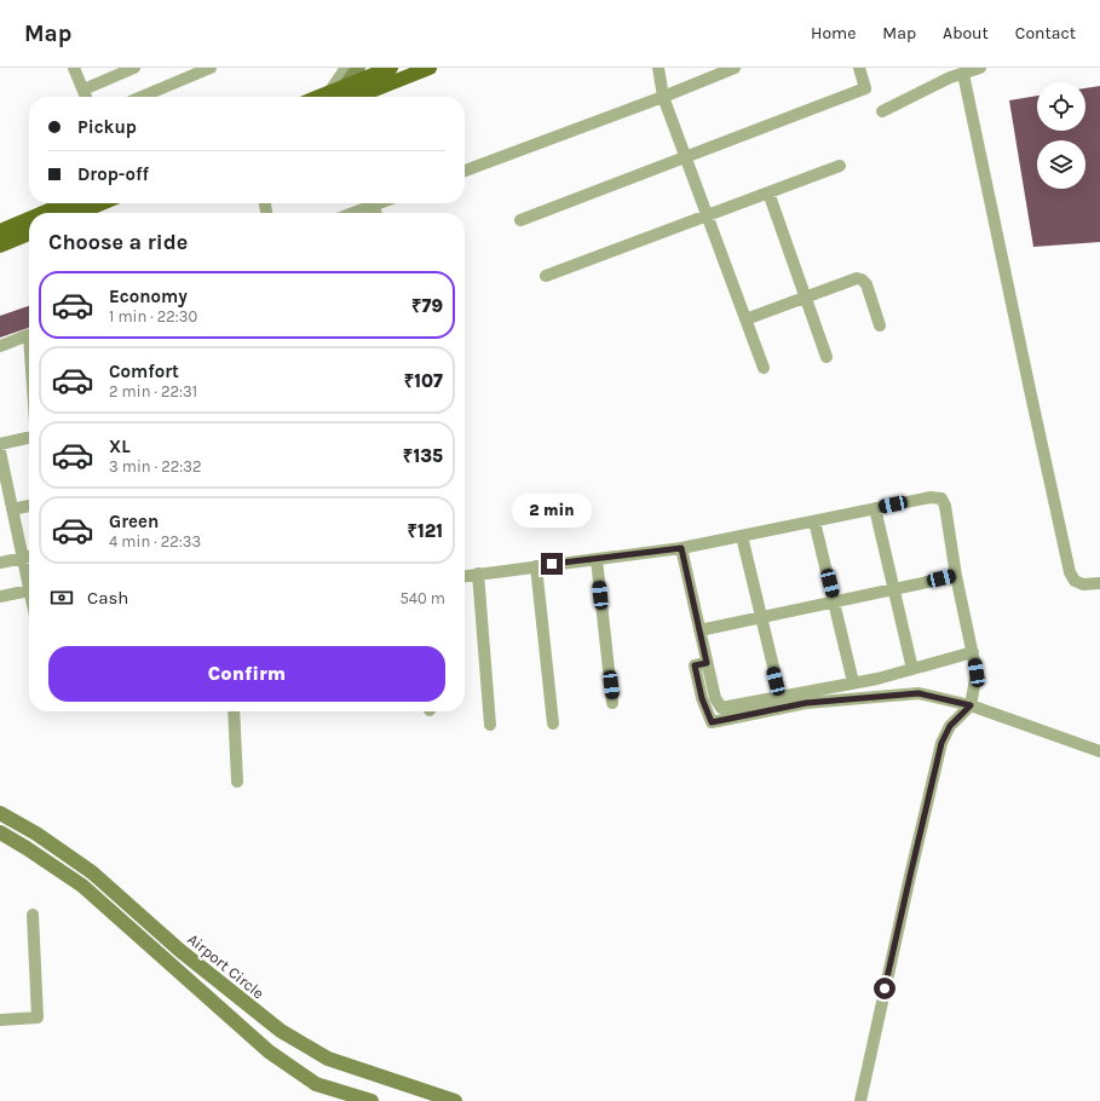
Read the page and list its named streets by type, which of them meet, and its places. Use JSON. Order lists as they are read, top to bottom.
{
  "streets": {
    "main road": ["Airport Circle"]
  },
  "page": {
    "header": "Map",
    "nav": [
      "Home",
      "Map",
      "About",
      "Contact"
    ],
    "banner": ["Pickup", "Drop-off"],
    "heading": "Choose a ride",
    "list": [
      {
        "name": "Economy",
        "note": "1 min · 22:30",
        "value": "₹79"
      },
      {
        "name": "Comfort",
        "note": "2 min · 22:31",
        "value": "₹107"
      },
      {
        "name": "XL",
        "note": "3 min · 22:32",
        "value": "₹135"
      },
      {
        "name": "Green",
        "note": "4 min · 22:33",
        "value": "₹121"
      }
    ],
    "bubble": "2 min",
    "pay": ["Cash", "540 m"],
    "buttons": "Confirm"
  }
}
